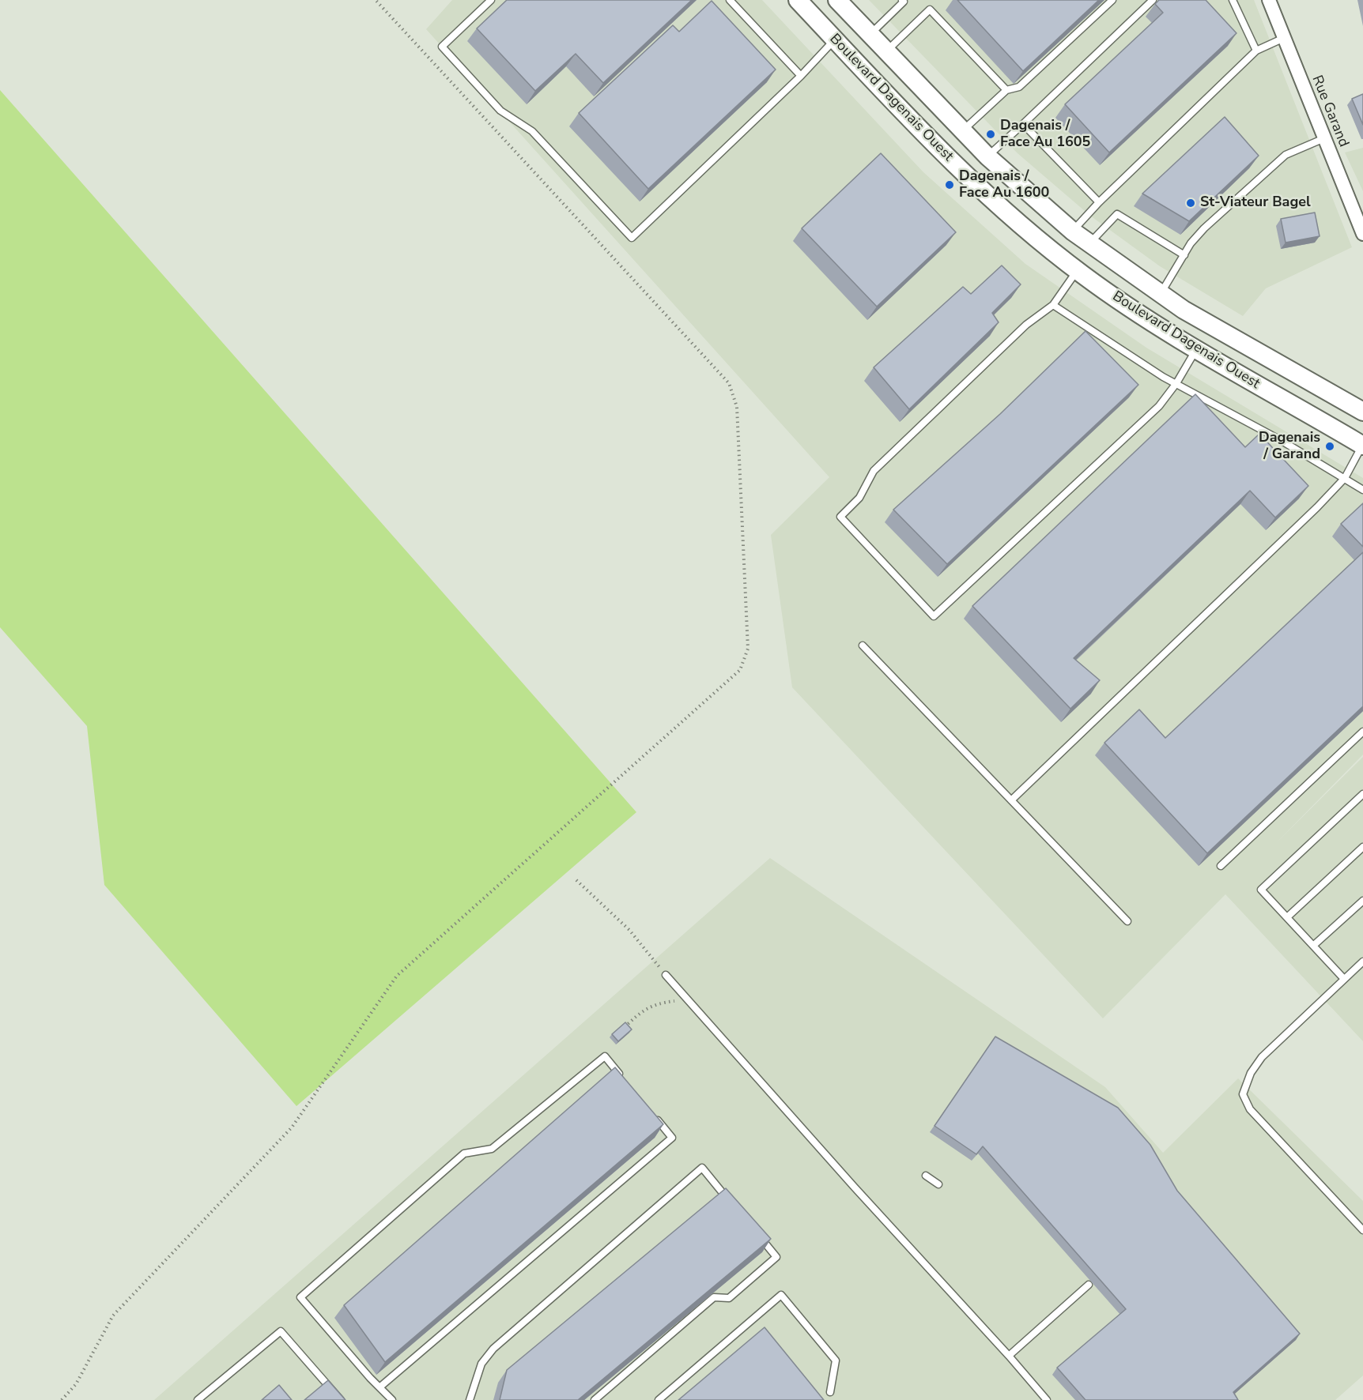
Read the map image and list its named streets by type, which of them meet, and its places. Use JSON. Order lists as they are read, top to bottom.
{
  "streets": {
    "main road": ["Boulevard Dagenais Ouest"],
    "street": ["Rue Garand"]
  },
  "places": [
    "Dagenais / Face Au 1605",
    "Dagenais / Face Au 1600",
    "St-Viateur Bagel",
    "Dagenais / Garand"
  ]
}
